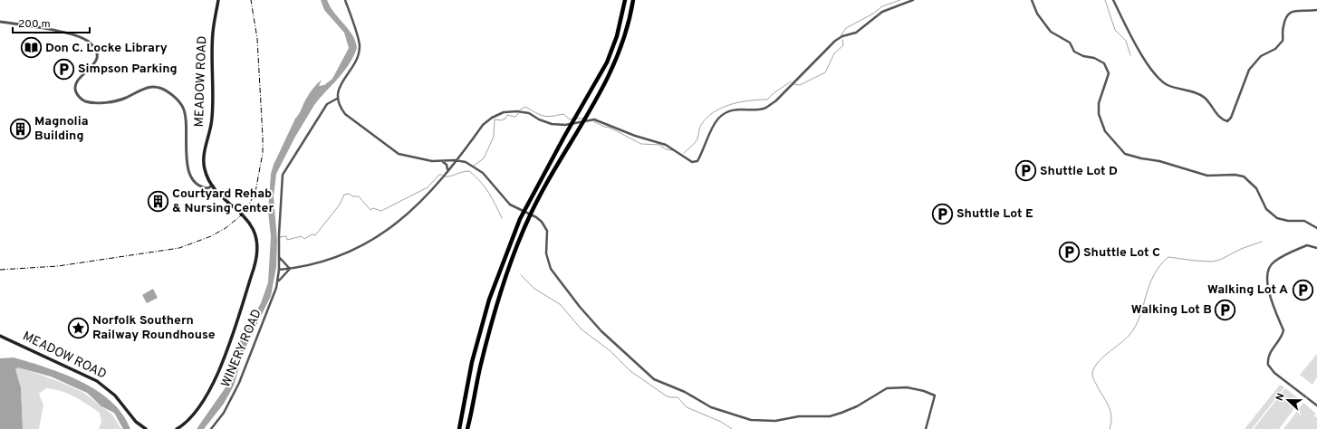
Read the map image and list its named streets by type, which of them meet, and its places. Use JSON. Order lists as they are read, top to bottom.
{
  "streets": {
    "main road": ["MEADOW ROAD"],
    "street": ["WINERY ROAD"]
  },
  "places": {
    "library": ["Don C. Locke Library"],
    "parking": [
      "Simpson Parking",
      "Shuttle Lot D",
      "Shuttle Lot E",
      "Shuttle Lot C",
      "Walking Lot A",
      "Walking Lot B"
    ],
    "building": ["Magnolia Building", "Courtyard Rehab & Nursing Center"],
    "place": ["Norfolk Southern Railway Roundhouse"]
  },
  "scale_bar": "200 m",
  "north": "left"
}
